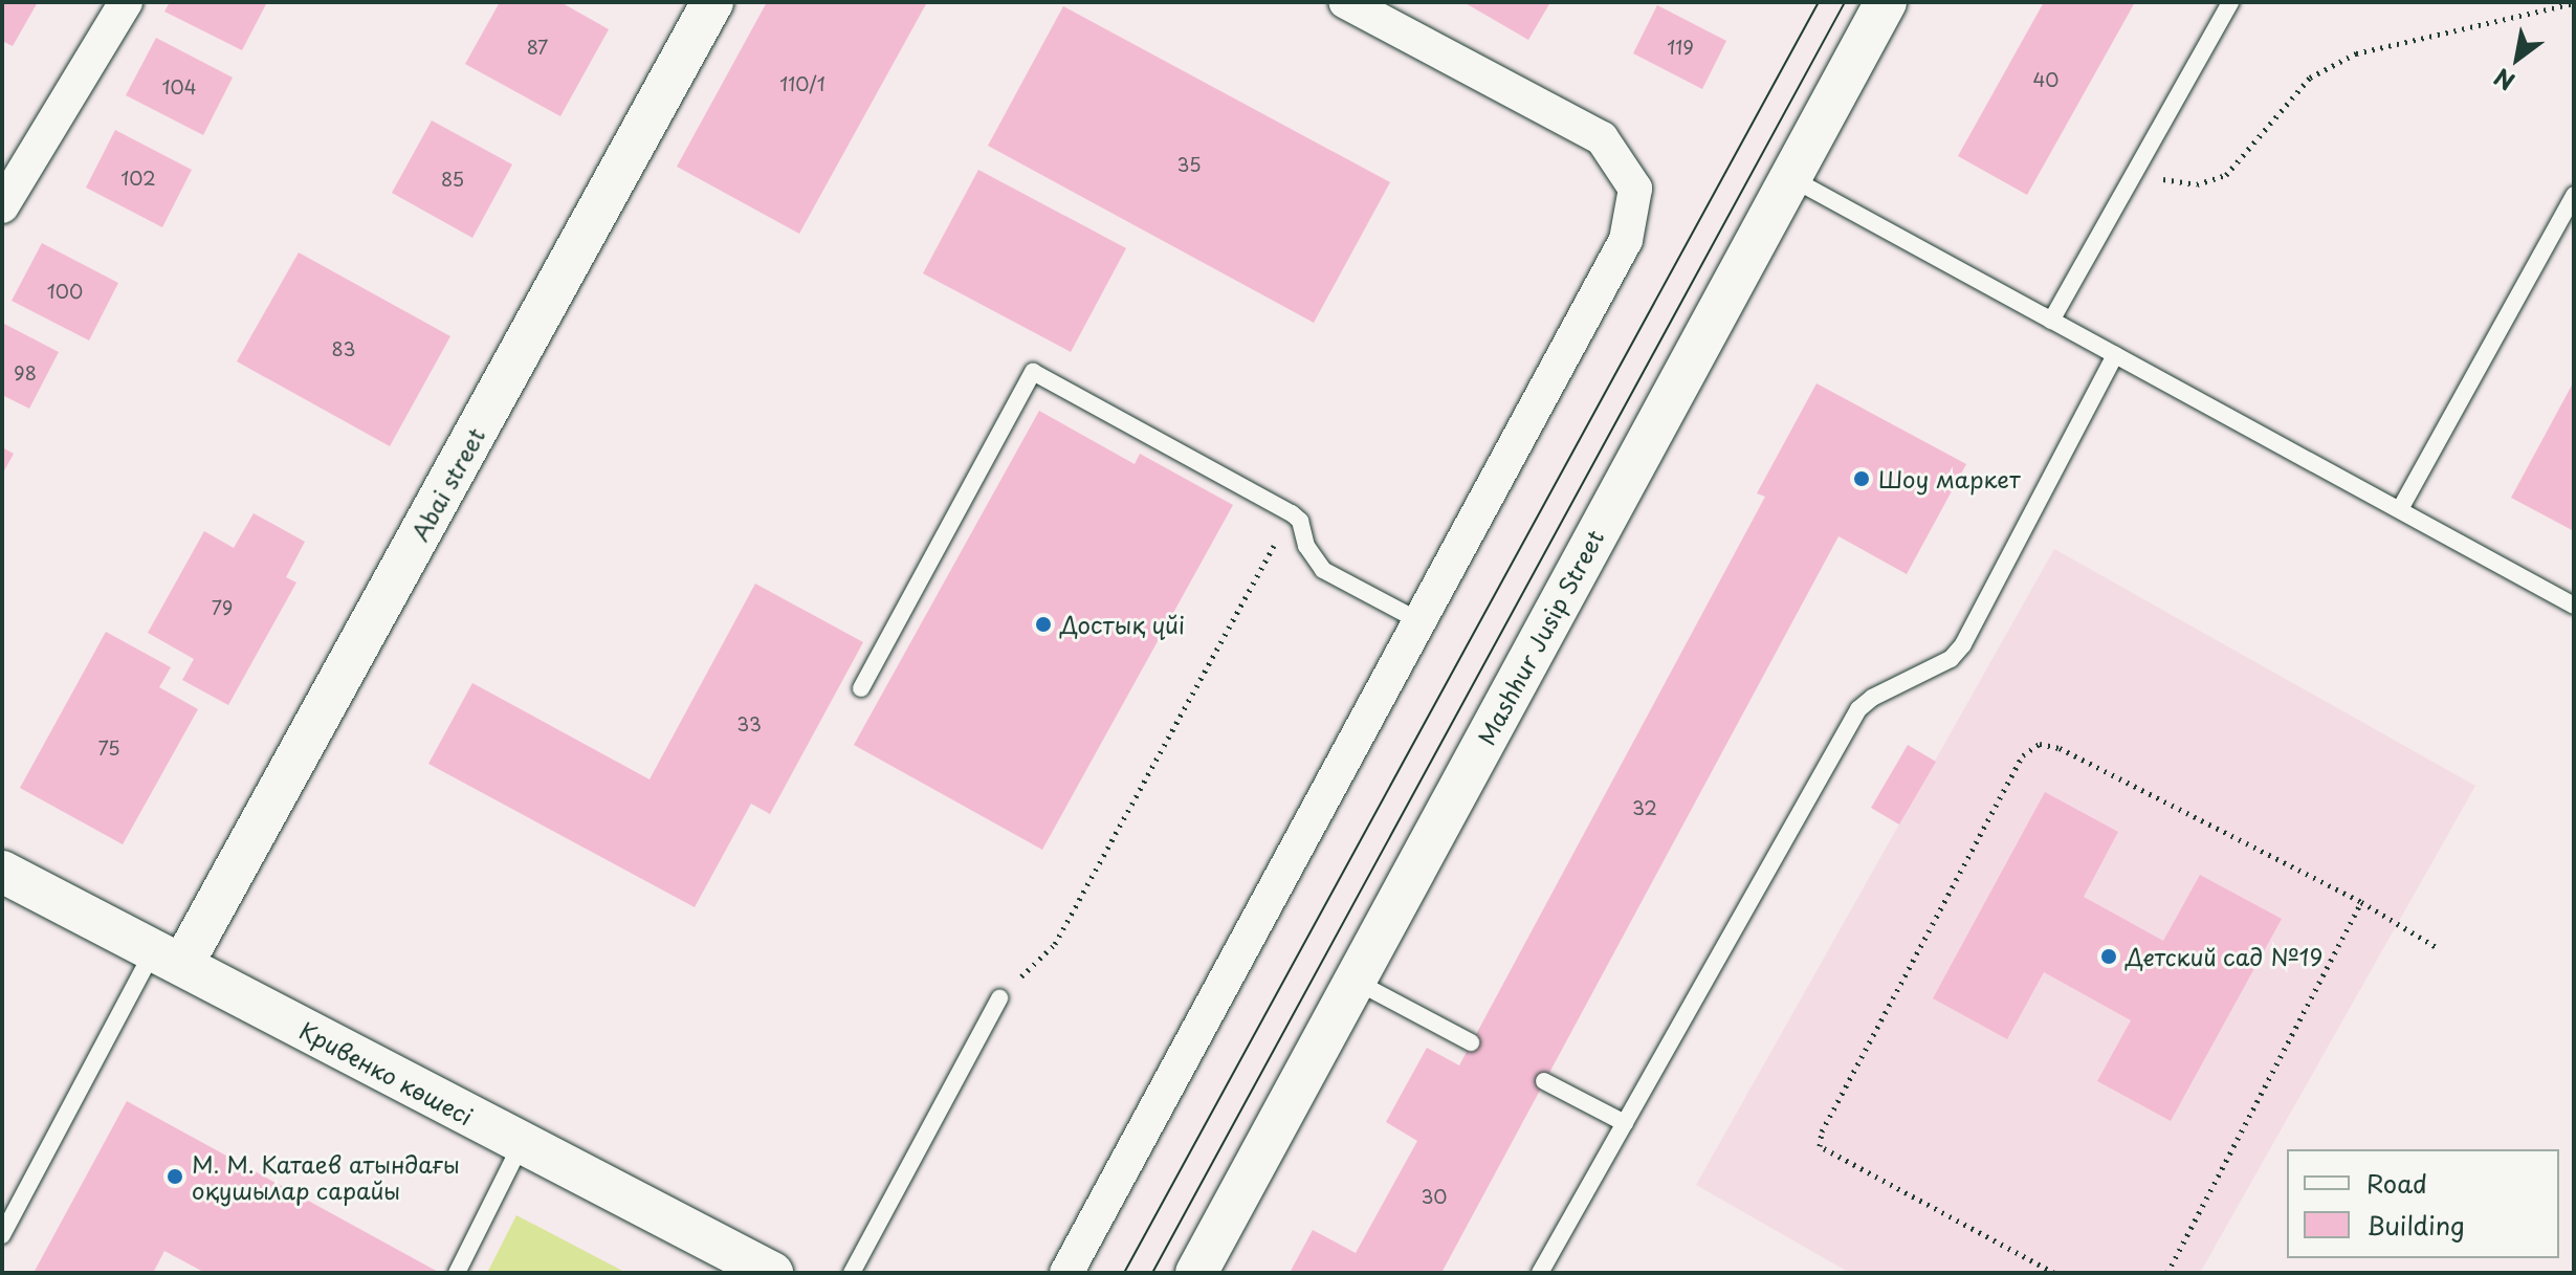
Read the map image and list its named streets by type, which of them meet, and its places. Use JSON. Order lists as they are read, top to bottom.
{
  "streets": {
    "street": ["Abai street", "Mashhur Jusip Street", "Кривенко көшесі"]
  },
  "crossings": [
    ["Abai street", "Кривенко көшесі"]
  ],
  "places": [
    "Шоу маркет",
    "Достық үйі",
    "Детский сад №19",
    "М. М. Катаев атындағы оқушылар сарайы"
  ],
  "house_numbers": [
    "87",
    "119",
    "40",
    "110/1",
    "104",
    "35",
    "102",
    "85",
    "100",
    "83",
    "98",
    "79",
    "33",
    "75",
    "32",
    "30"
  ],
  "legend": ["Road", "Building"],
  "north": "bottom left"
}
